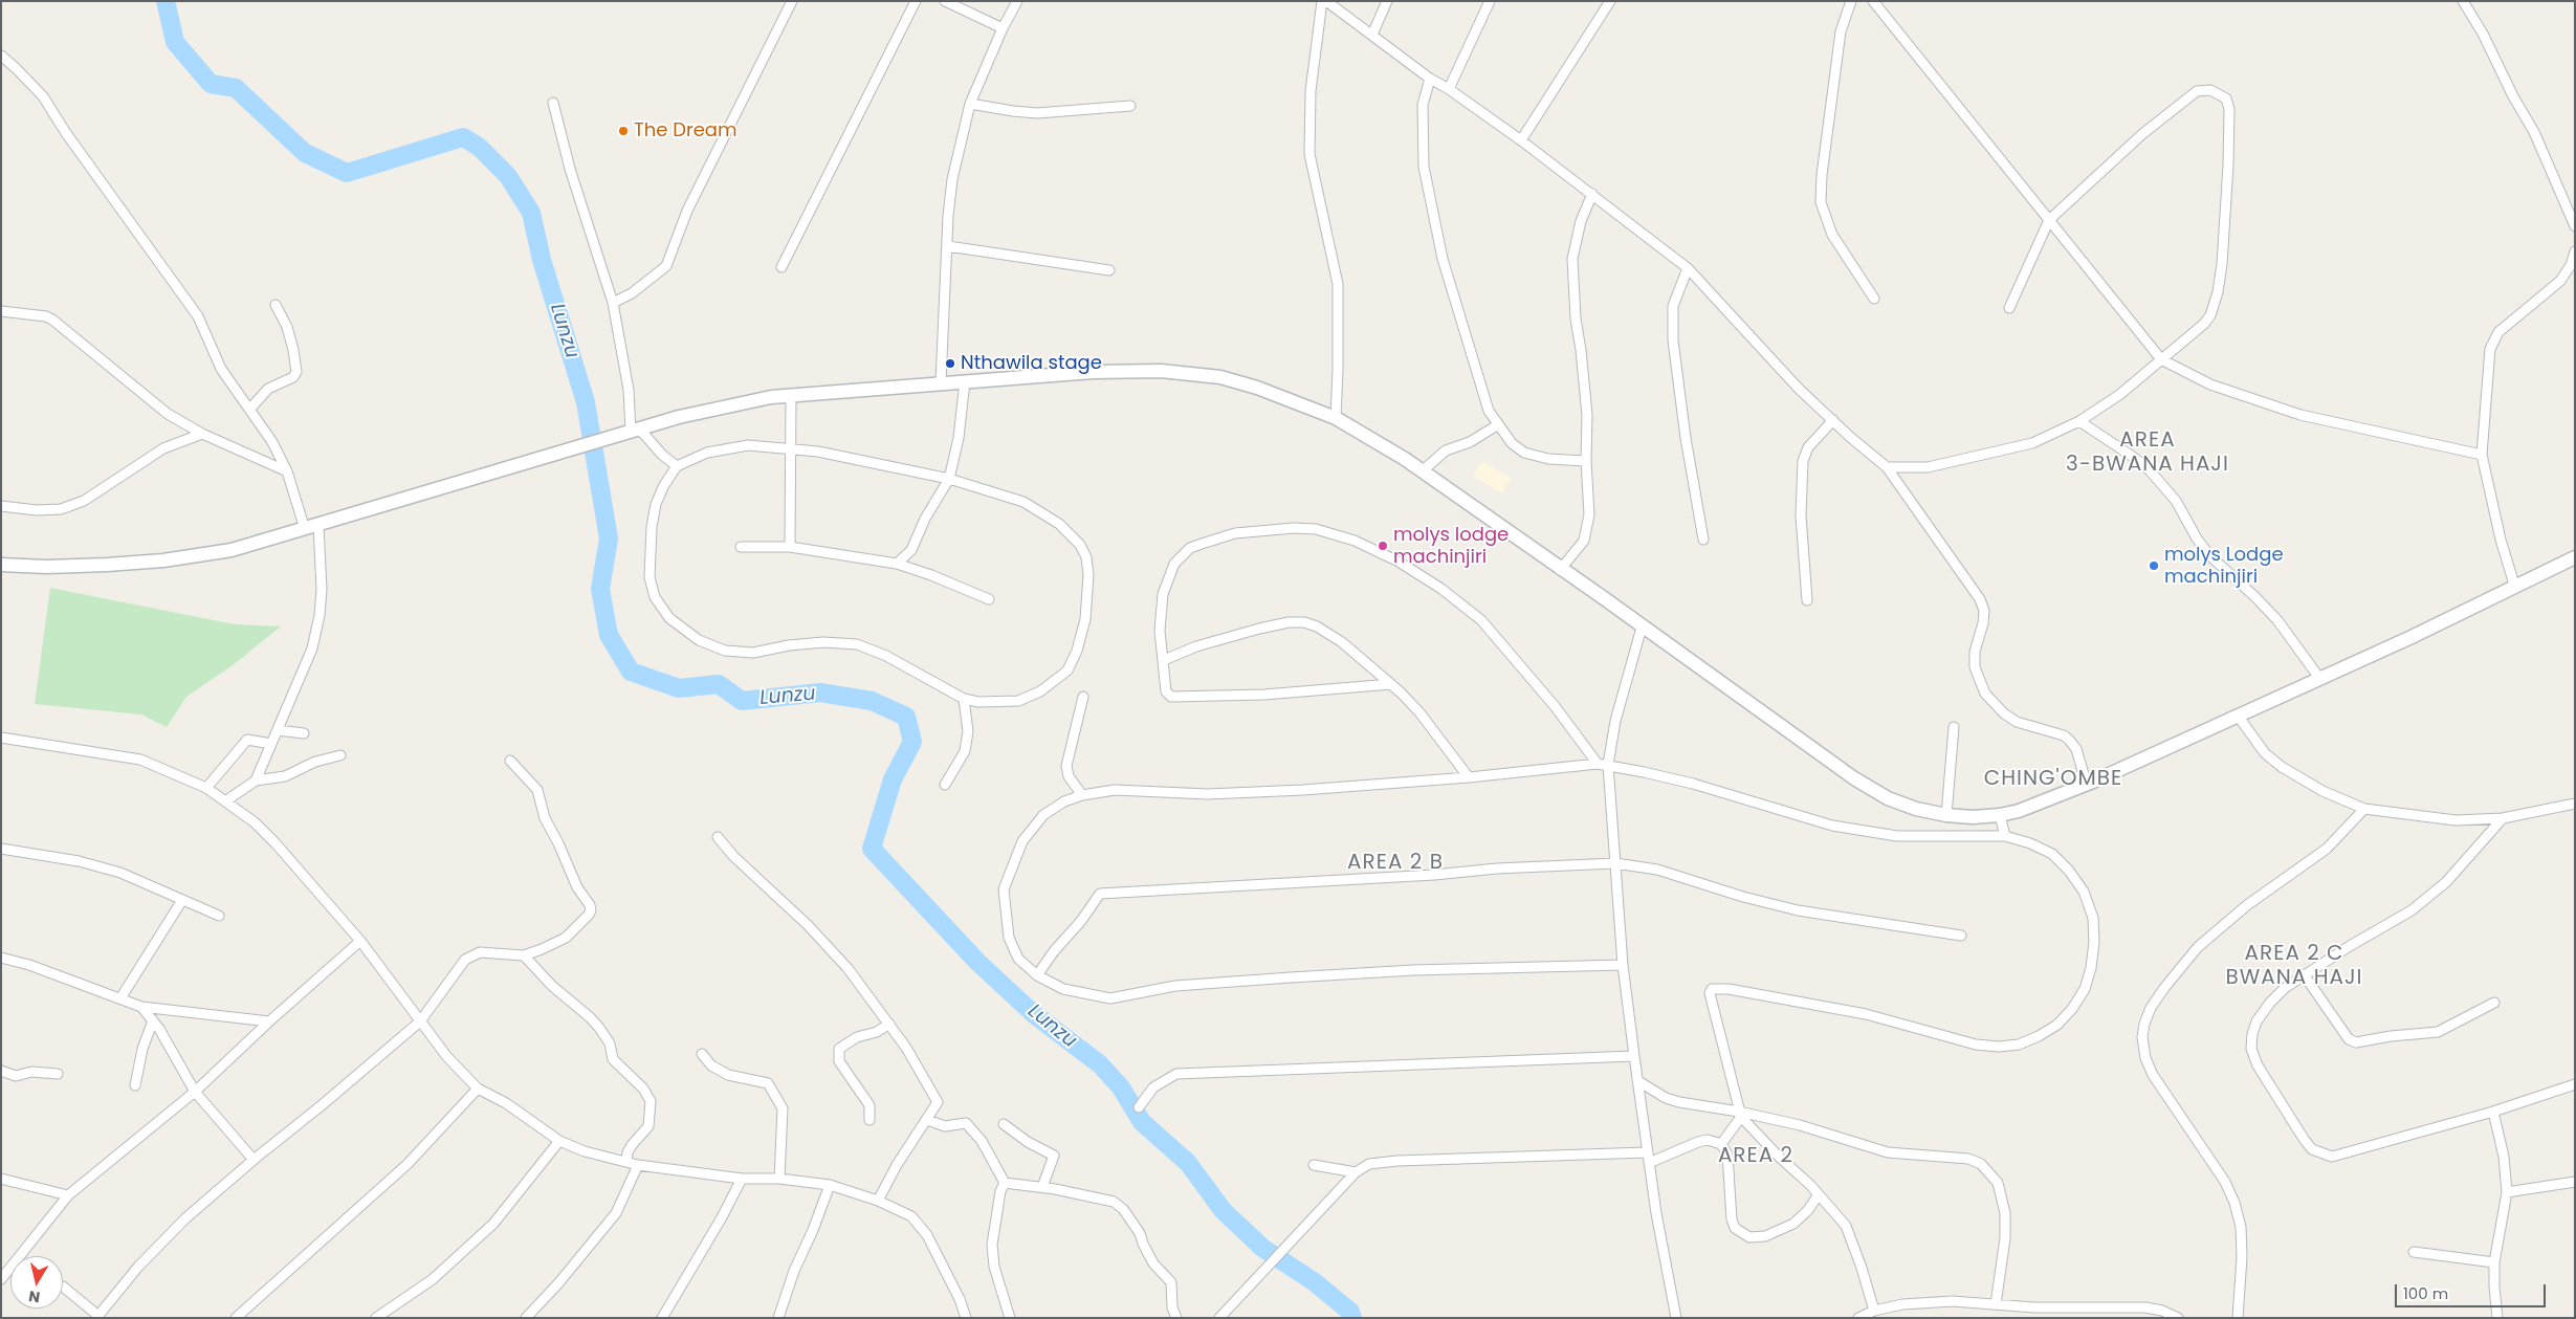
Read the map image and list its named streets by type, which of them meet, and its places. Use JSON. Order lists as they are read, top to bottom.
{
  "districts": [
    "AREA 3-BWANA HAJI",
    "CHING'OMBE",
    "AREA 2 B",
    "AREA 2 C BWANA HAJI",
    "AREA 2"
  ],
  "water": ["Lunzu"],
  "places": [
    "The Dream",
    "Nthawila stage",
    "molys lodge machinjiri",
    "molys Lodge machinjiri"
  ],
  "scale_bar": "100 m",
  "north": "bottom"
}
